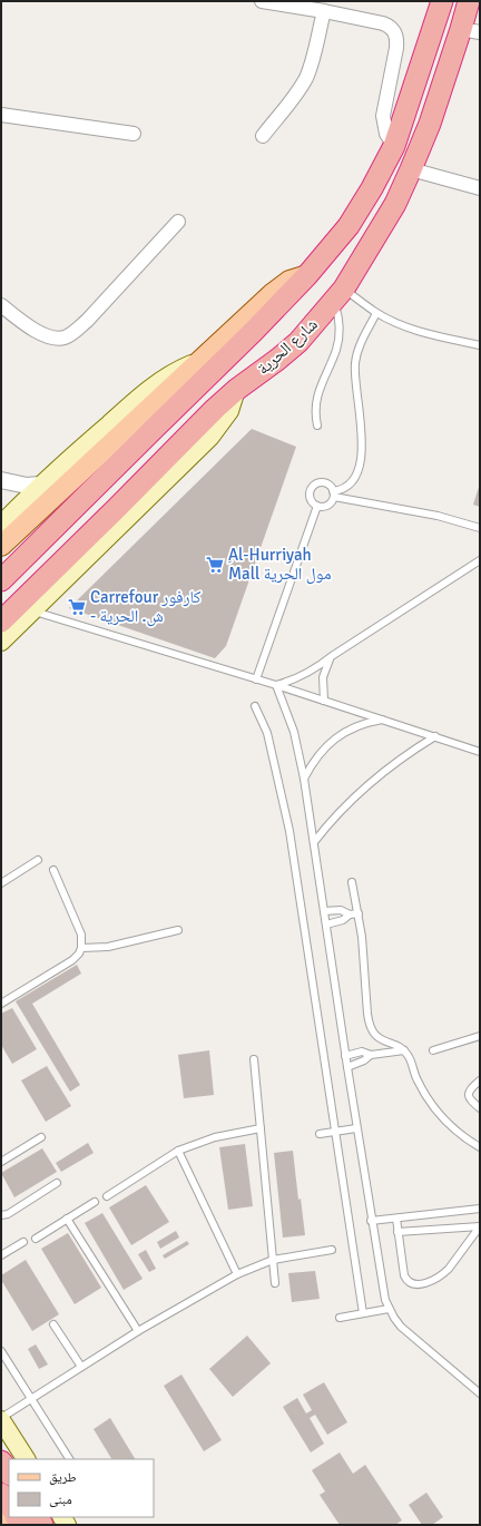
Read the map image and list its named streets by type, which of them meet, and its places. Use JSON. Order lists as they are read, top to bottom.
{
  "streets": {
    "highway": ["شارع الحرية"]
  },
  "places": {
    "supermarket": ["ِAl-Hurriyah Mall مول الحرية", "Carrefour كارفور - ش. الحرية"]
  },
  "legend": ["طريق", "مبنى"]
}
